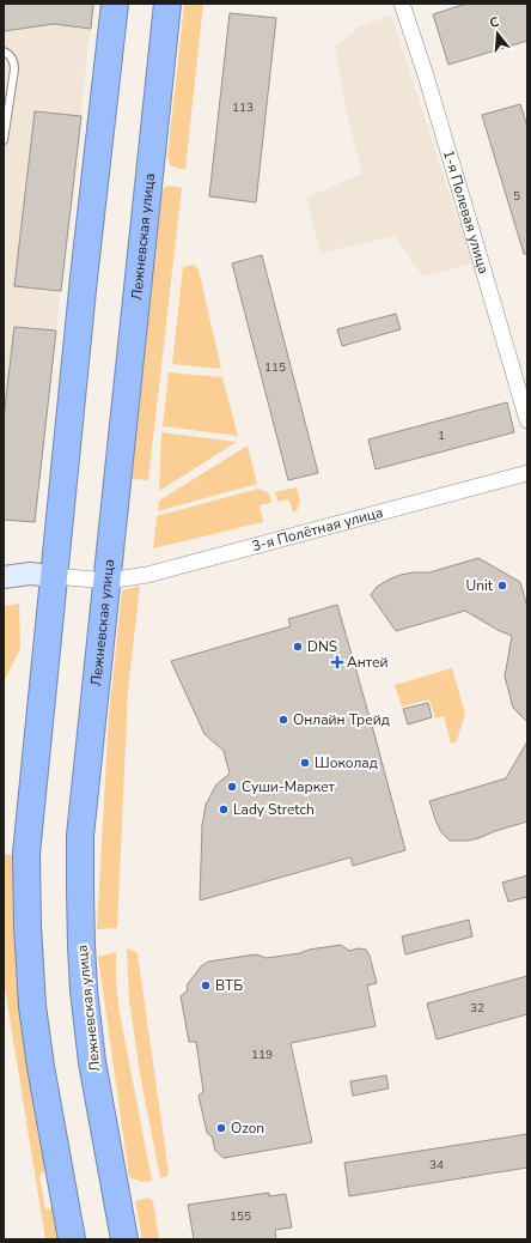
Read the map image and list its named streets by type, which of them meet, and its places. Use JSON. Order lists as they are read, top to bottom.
{
  "streets": {
    "highway": ["Лежневская улица"],
    "street": ["1-я Полевая улица", "3-я Полётная улица"]
  },
  "crossings": [
    ["Лежневская улица", "3-я Полётная улица"]
  ],
  "places": {
    "other": [
      "Unit",
      "DNS",
      "Онлайн Трейд",
      "Шоколад",
      "Суши-Маркет",
      "Lady Stretch",
      "ВТБ",
      "Ozon"
    ],
    "health": ["Антей"]
  },
  "house_numbers": [
    "113",
    "5",
    "115",
    "1",
    "32",
    "119",
    "34",
    "155"
  ],
  "north": "top"
}
